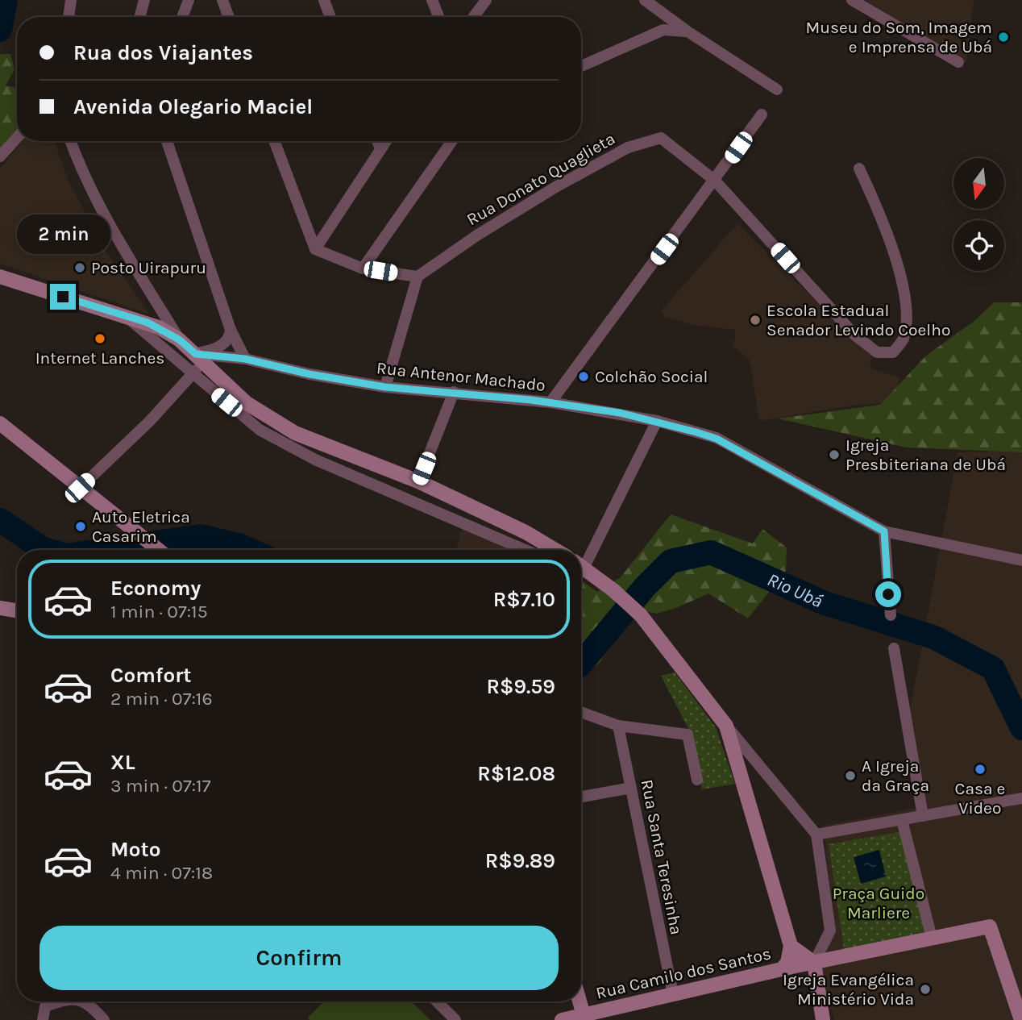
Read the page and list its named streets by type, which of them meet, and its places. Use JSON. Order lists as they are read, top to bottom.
{
  "streets": {
    "main road": ["Rua Camilo dos Santos"],
    "street": ["Rua Donato Quaglieta", "Rua Antenor Machado", "Rua Santa Teresinha"]
  },
  "crossings": [
    ["Rua Santa Teresinha", "Rua Camilo dos Santos"]
  ],
  "water": ["Rio Ubá"],
  "parks": ["Praça Guido Marliere"],
  "places": [
    "Museu do Som, Imagem e Imprensa de Ubá",
    "Posto Uirapuru",
    "Escola Estadual Senador Levindo Coelho",
    "Internet Lanches",
    "Colchão Social",
    "Igreja Presbiteriana de Ubá",
    "Auto Eletrica Casarim",
    "Casa e Video",
    "A Igreja da Graça",
    "Igreja Evangélica Ministério Vida"
  ],
  "north": "bottom",
  "page": {
    "banner": ["Rua dos Viajantes", "Avenida Olegario Maciel"],
    "bubble": "2 min",
    "list": [
      {
        "name": "Economy",
        "note": "1 min · 07:15",
        "value": "R$7.10"
      },
      {
        "name": "Comfort",
        "note": "2 min · 07:16",
        "value": "R$9.59"
      },
      {
        "name": "XL",
        "note": "3 min · 07:17",
        "value": "R$12.08"
      },
      {
        "name": "Moto",
        "note": "4 min · 07:18",
        "value": "R$9.89"
      }
    ],
    "buttons": "Confirm"
  }
}
